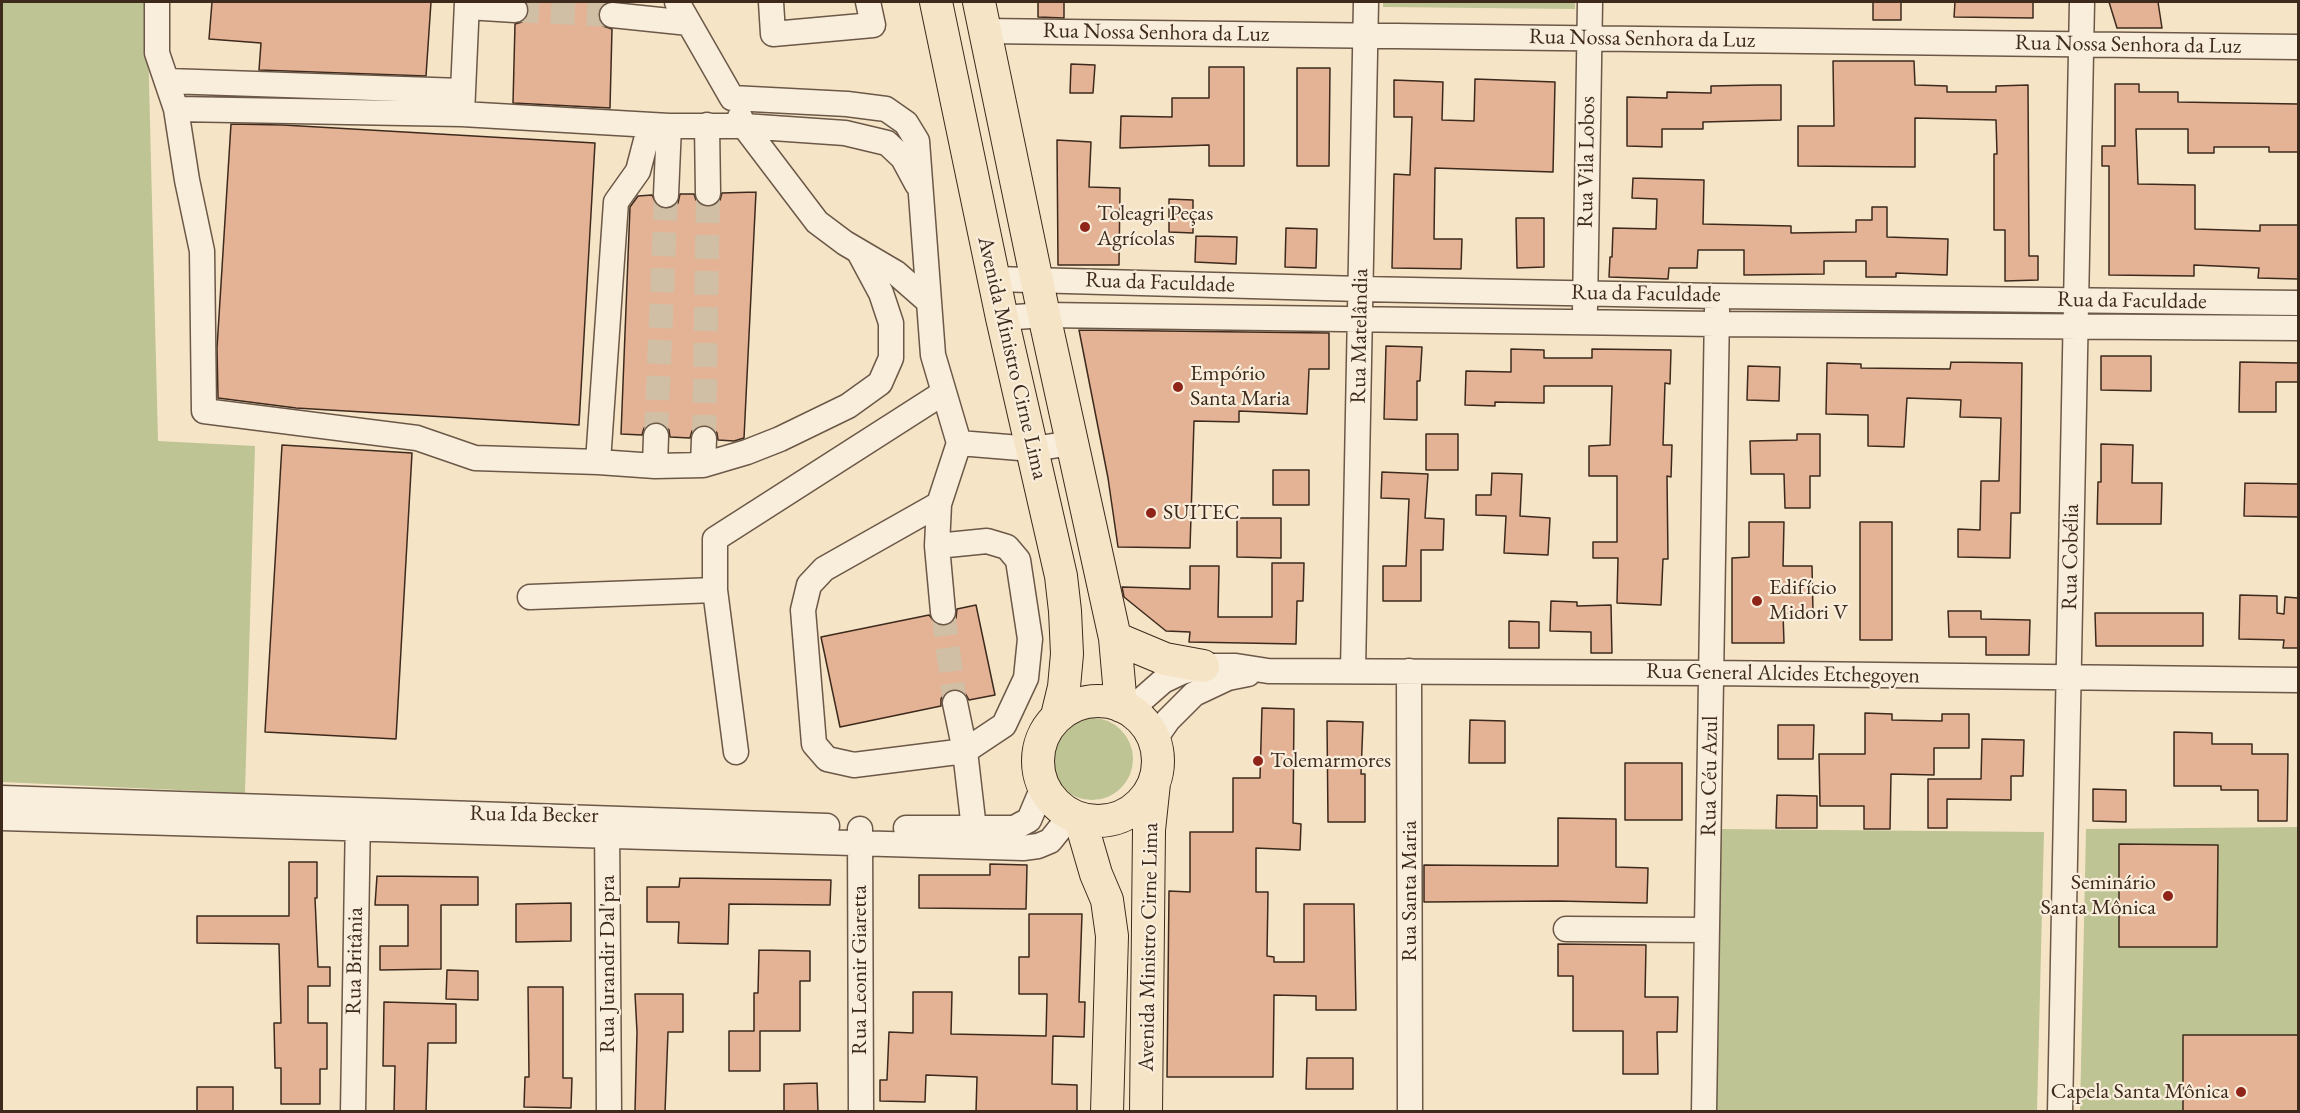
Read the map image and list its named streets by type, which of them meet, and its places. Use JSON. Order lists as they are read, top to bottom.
{
  "streets": {
    "main road": ["Avenida Ministro Cirne Lima"],
    "street": [
      "Rua Nossa Senhora da Luz",
      "Rua Vila Lobos",
      "Rua da Faculdade",
      "Rua Matelândia",
      "Rua Cobélia",
      "Rua General Alcides Etchegoyen",
      "Rua Céu Azul",
      "Rua Ida Becker",
      "Rua Santa Maria",
      "Rua Britânia",
      "Rua Jurandir Dal'pra",
      "Rua Leonir Giaretta"
    ]
  },
  "crossings": [
    ["Rua Nossa Senhora da Luz", "Rua Vila Lobos"],
    ["Rua Nossa Senhora da Luz", "Rua Matelândia"],
    ["Rua Nossa Senhora da Luz", "Avenida Ministro Cirne Lima"],
    ["Rua Nossa Senhora da Luz", "Rua Cobélia"],
    ["Rua Vila Lobos", "Rua da Faculdade"],
    ["Rua da Faculdade", "Rua Matelândia"],
    ["Rua da Faculdade", "Avenida Ministro Cirne Lima"],
    ["Rua da Faculdade", "Rua Cobélia"],
    ["Rua da Faculdade", "Rua Céu Azul"],
    ["Rua Matelândia", "Rua General Alcides Etchegoyen"],
    ["Avenida Ministro Cirne Lima", "Rua General Alcides Etchegoyen"],
    ["Avenida Ministro Cirne Lima", "Rua Ida Becker"],
    ["Rua Cobélia", "Rua General Alcides Etchegoyen"],
    ["Rua General Alcides Etchegoyen", "Rua Céu Azul"],
    ["Rua General Alcides Etchegoyen", "Rua Ida Becker"],
    ["Rua General Alcides Etchegoyen", "Rua Santa Maria"],
    ["Rua Ida Becker", "Rua Britânia"],
    ["Rua Ida Becker", "Rua Jurandir Dal'pra"],
    ["Rua Ida Becker", "Rua Leonir Giaretta"]
  ],
  "places": [
    "Toleagri Peças Agrícolas",
    "Empório Santa Maria",
    "SUITEC",
    "Edifício Midori V",
    "Tolemarmores",
    "Seminário Santa Mônica",
    "Capela Santa Mônica"
  ]
}
